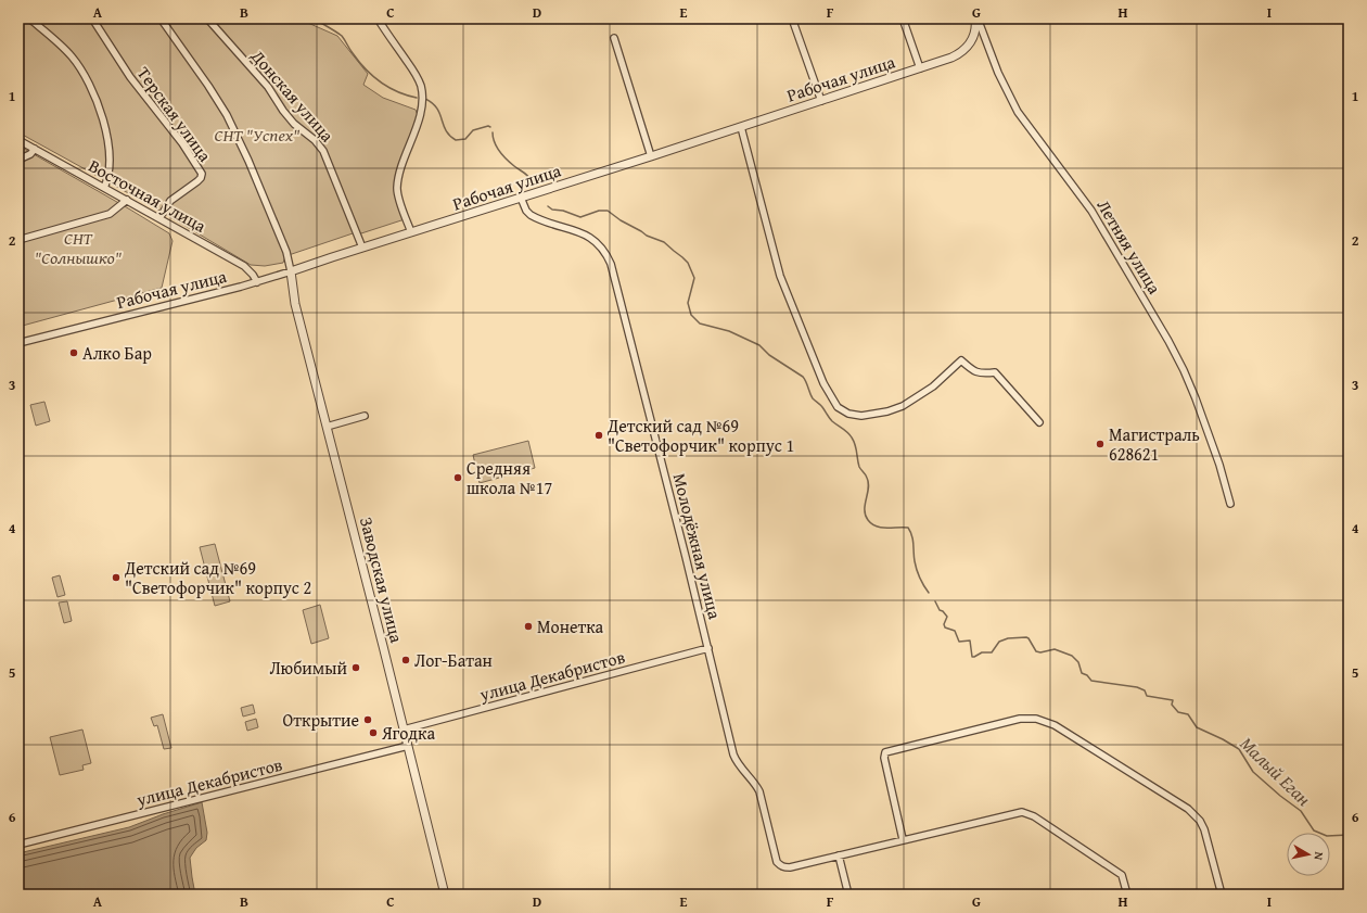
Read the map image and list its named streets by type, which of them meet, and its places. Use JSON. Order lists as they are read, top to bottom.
{
  "streets": {
    "street": [
      "Рабочая улица",
      "Донская улица",
      "Терская улица",
      "Восточная улица",
      "Летняя улица",
      "Молодёжная улица",
      "Заводская улица",
      "улица Декабристов"
    ]
  },
  "crossings": [
    ["Рабочая улица", "Донская улица"],
    ["Рабочая улица", "Восточная улица"],
    ["Рабочая улица", "Летняя улица"],
    ["Рабочая улица", "Молодёжная улица"],
    ["Рабочая улица", "Заводская улица"],
    ["Терская улица", "Восточная улица"],
    ["Молодёжная улица", "улица Декабристов"],
    ["Заводская улица", "улица Декабристов"]
  ],
  "water": ["Малый Еган"],
  "parks": ["СНТ \"Успех\"", "СНТ \"Солнышко\""],
  "places": [
    "Алко Бар",
    "Детский сад №69 \"Светофорчик\" корпус 1",
    "Магистраль 628621",
    "Средняя школа №17",
    "Детский сад №69 \"Светофорчик\" корпус 2",
    "Монетка",
    "Лог-Батан",
    "Любимый",
    "Открытие",
    "Ягодка"
  ],
  "north": "right",
  "grid": {
    "columns": [
      "A",
      "B",
      "C",
      "D",
      "E",
      "F",
      "G",
      "H",
      "I"
    ],
    "rows": [
      "1",
      "2",
      "3",
      "4",
      "5",
      "6"
    ]
  }
}
